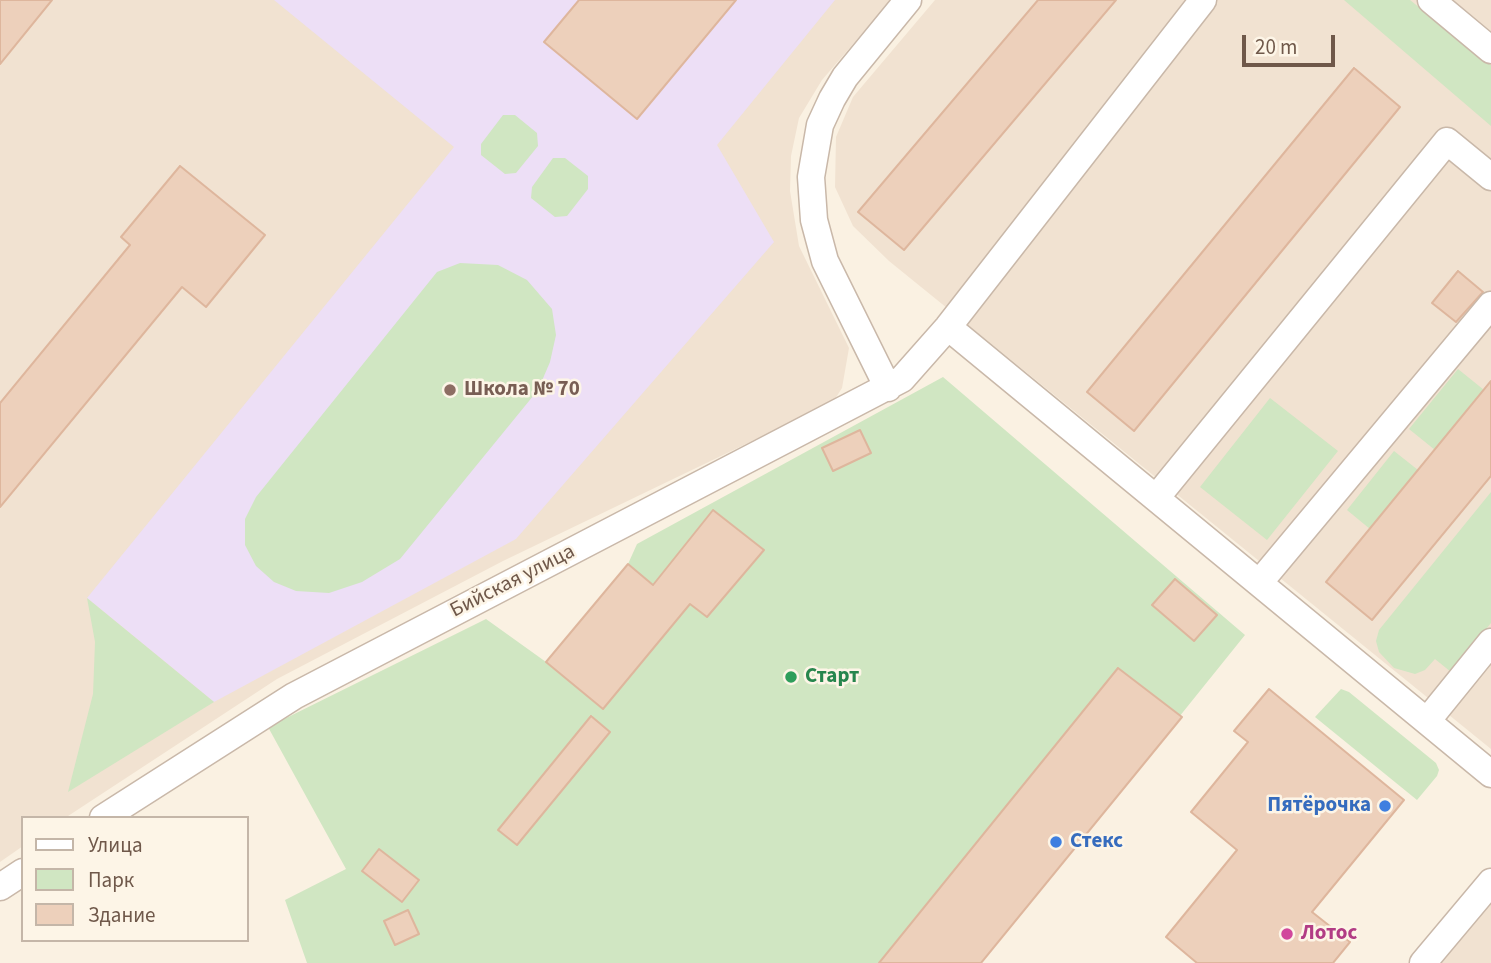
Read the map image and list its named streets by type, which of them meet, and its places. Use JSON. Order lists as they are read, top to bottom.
{
  "streets": {
    "street": ["Бийская улица"]
  },
  "places": [
    "Школа № 70",
    "Старт",
    "Пятёрочка",
    "Стекс",
    "Лотос"
  ],
  "legend": ["Улица", "Парк", "Здание"],
  "scale_bar": "20 m"
}
